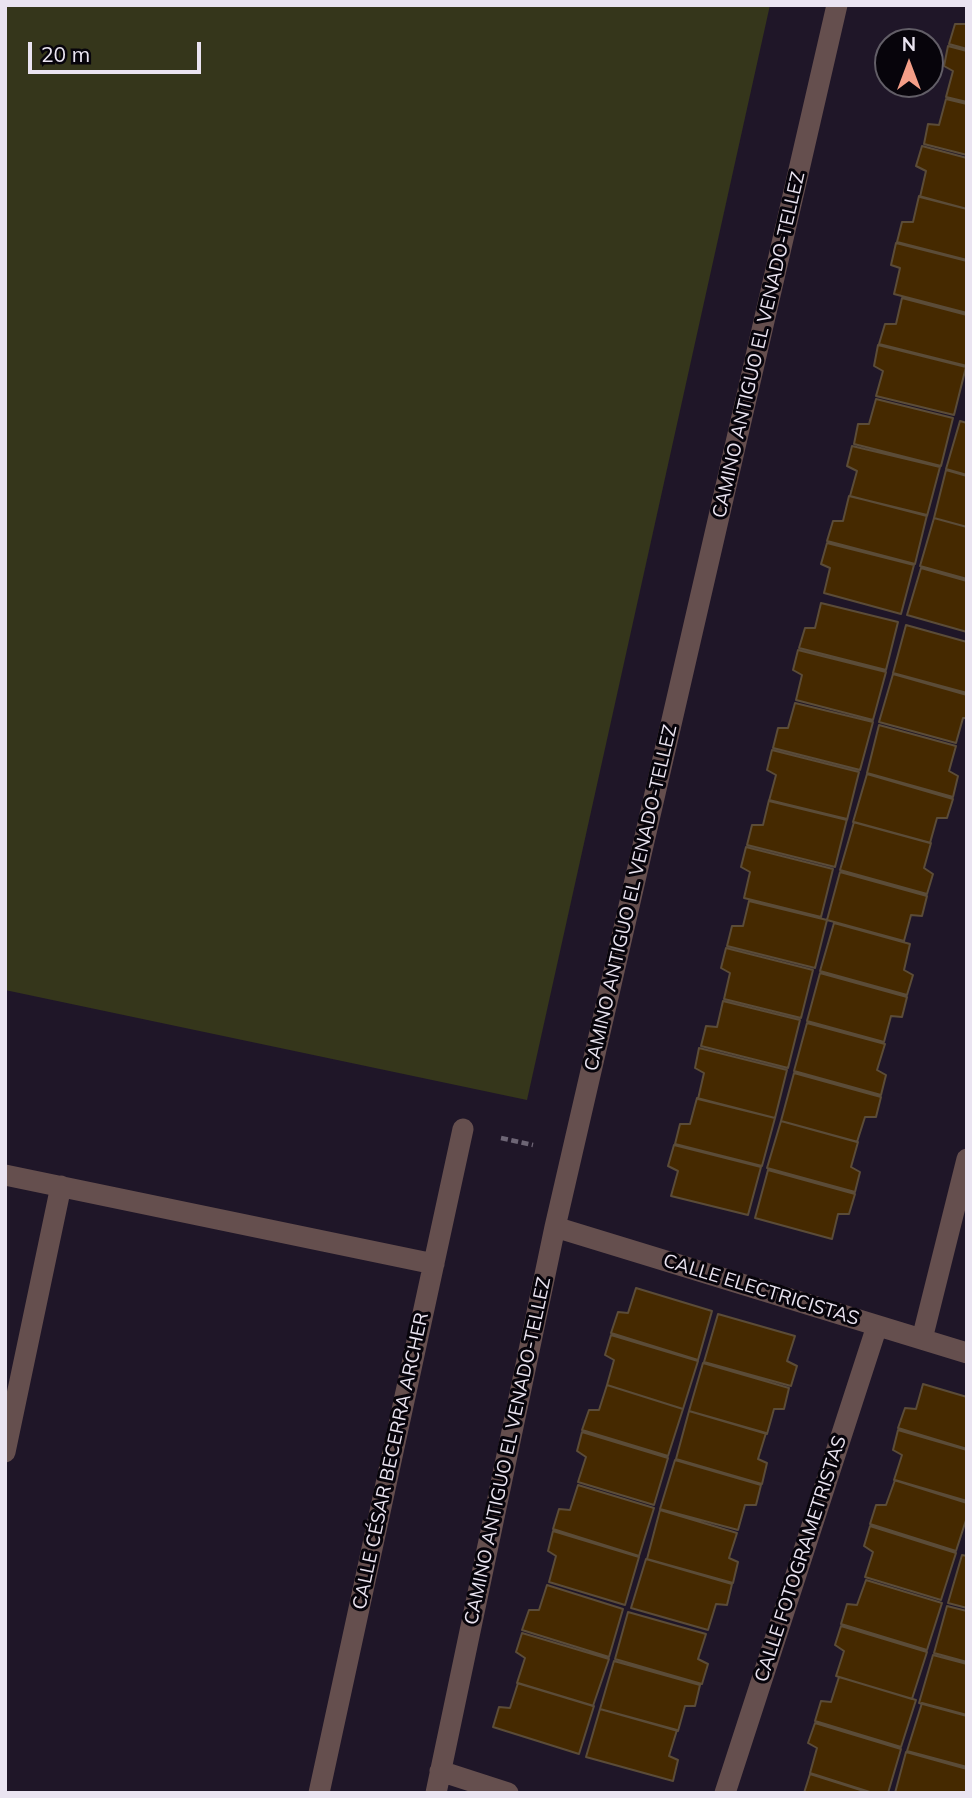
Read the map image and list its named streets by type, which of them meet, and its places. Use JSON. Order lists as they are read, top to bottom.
{
  "streets": {
    "street": [
      "CAMINO ANTIGUO EL VENADO-TELLEZ",
      "CALLE ELECTRICISTAS",
      "CALLE CÉSAR BECERRA ARCHER",
      "CALLE FOTOGRAMETRISTAS"
    ]
  },
  "crossings": [
    ["CAMINO ANTIGUO EL VENADO-TELLEZ", "CALLE ELECTRICISTAS"],
    ["CALLE ELECTRICISTAS", "CALLE FOTOGRAMETRISTAS"]
  ],
  "scale_bar": "20 m",
  "north": "top"
}
